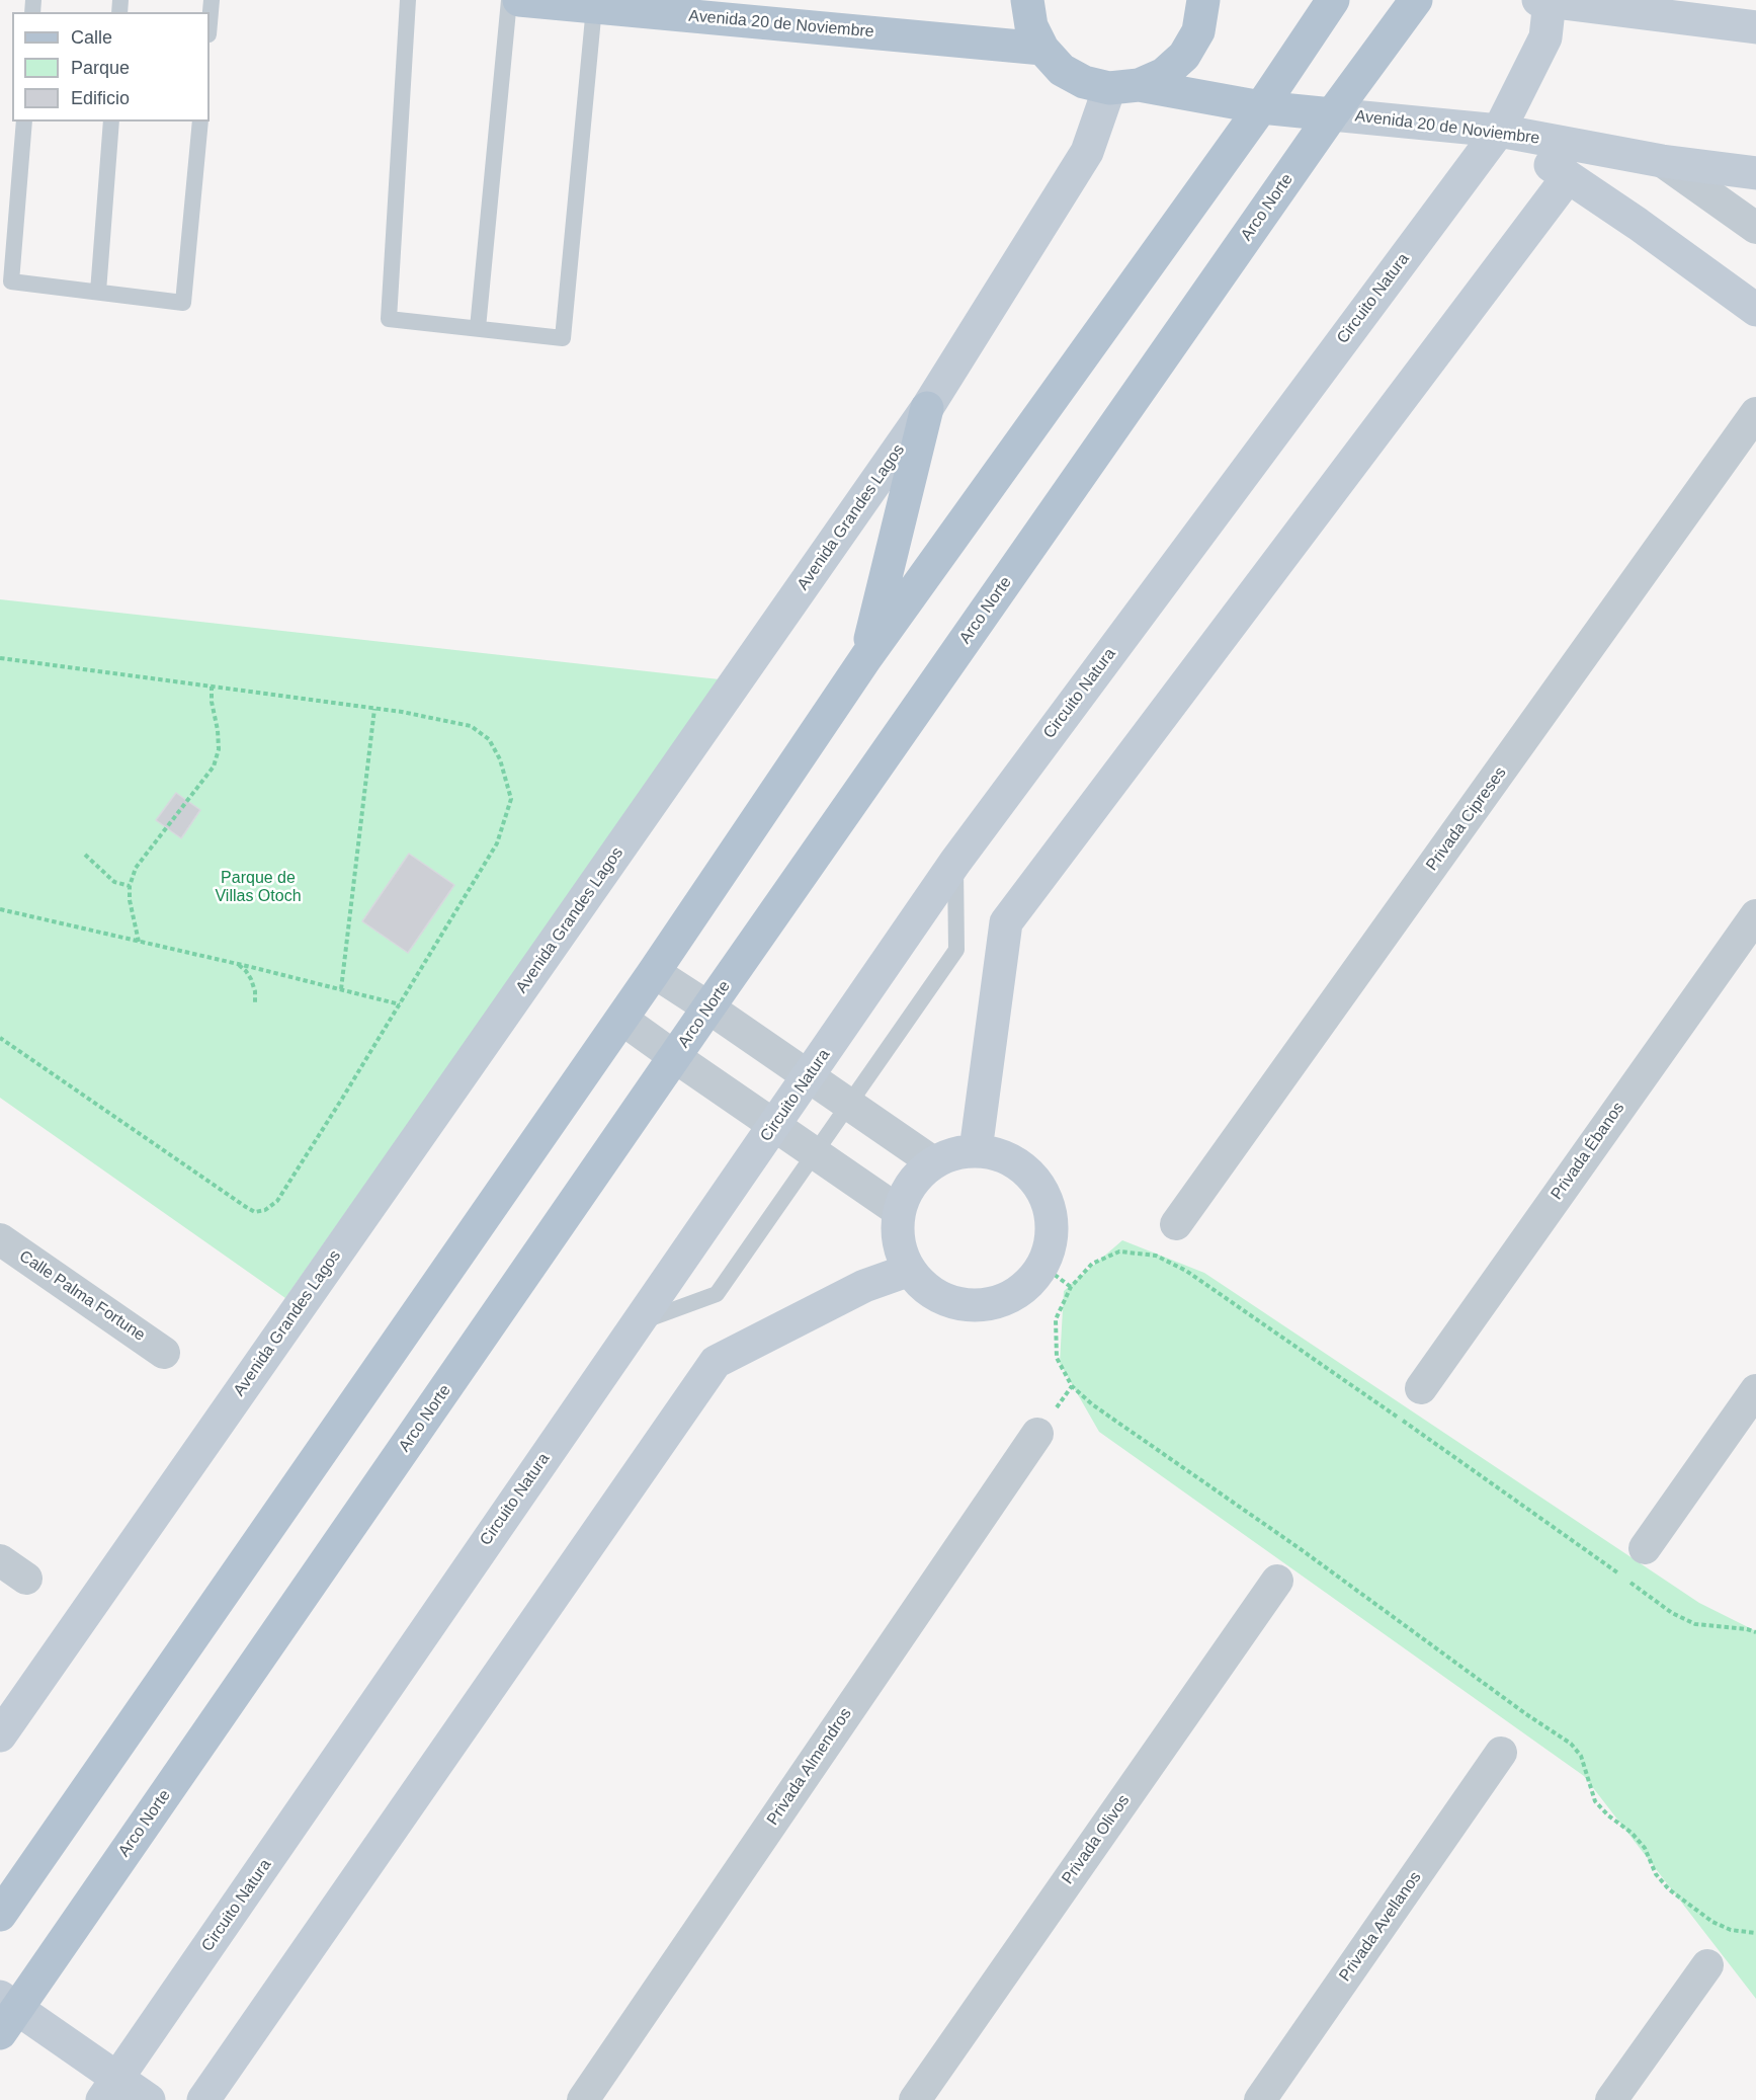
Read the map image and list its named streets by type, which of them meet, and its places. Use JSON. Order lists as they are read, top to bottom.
{
  "streets": {
    "main road": ["Avenida 20 de Noviembre", "Arco Norte"],
    "street": [
      "Circuito Natura",
      "Avenida Grandes Lagos",
      "Privada Cipreses",
      "Privada Ébanos",
      "Calle Palma Fortune",
      "Privada Almendros",
      "Privada Olivos",
      "Privada Avellanos"
    ]
  },
  "crossings": [
    ["Avenida 20 de Noviembre", "Arco Norte"],
    ["Avenida 20 de Noviembre", "Circuito Natura"],
    ["Avenida 20 de Noviembre", "Avenida Grandes Lagos"]
  ],
  "parks": ["Parque de Villas Otoch"],
  "legend": ["Calle", "Parque", "Edificio"]
}
